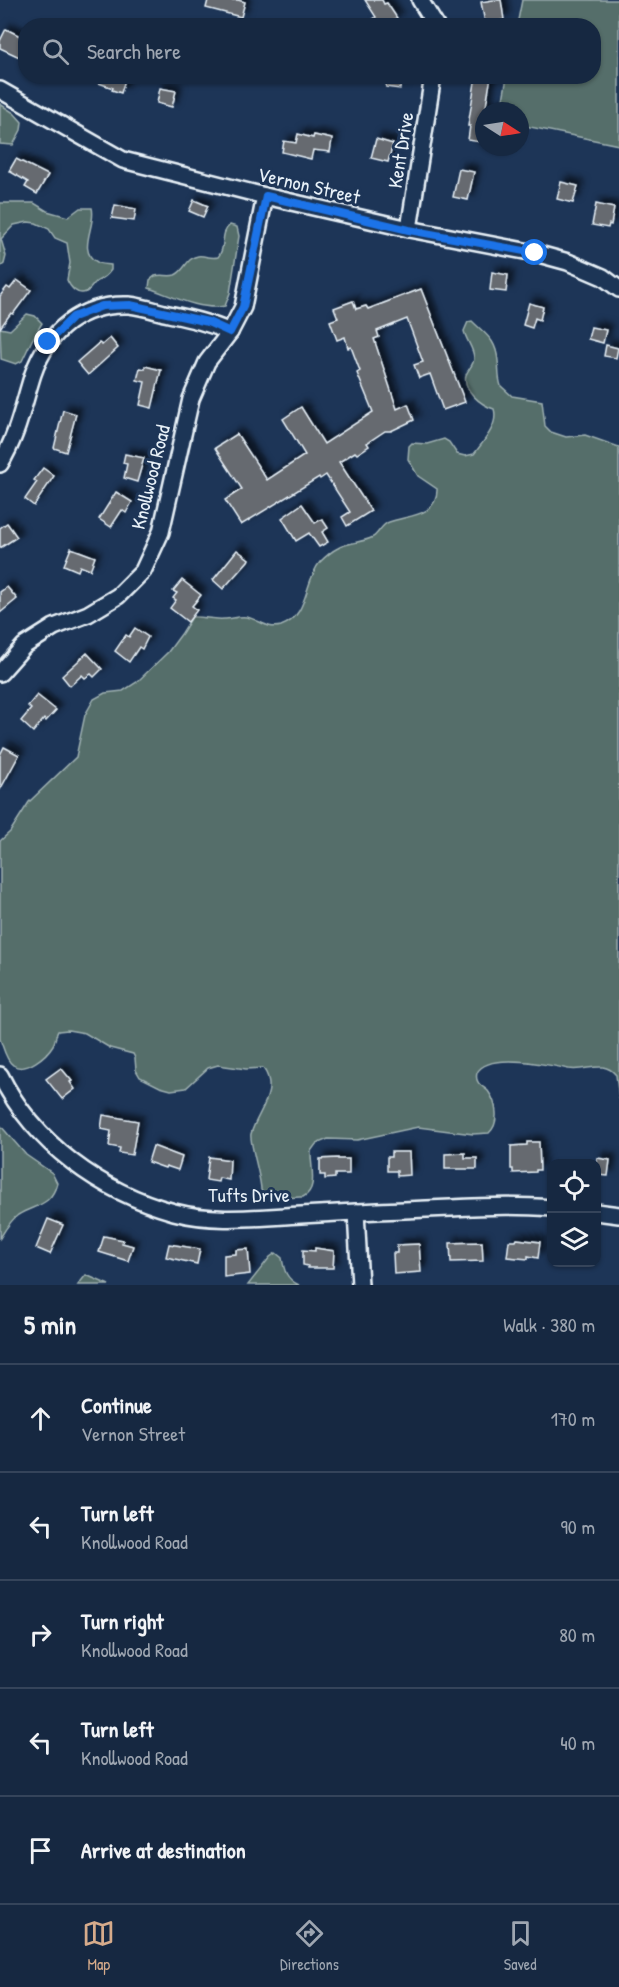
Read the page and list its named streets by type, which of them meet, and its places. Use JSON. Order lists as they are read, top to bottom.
{
  "streets": {
    "street": [
      "Kent Drive",
      "Vernon Street",
      "Knollwood Road",
      "Tufts Drive"
    ]
  },
  "crossings": [
    ["Kent Drive", "Vernon Street"],
    ["Vernon Street", "Knollwood Road"]
  ],
  "north": "right",
  "page": {
    "search": "Search here",
    "heading": ["5 min", "Walk · 380 m"],
    "list": [
      ["Continue", "Vernon Street", "170 m"],
      ["Turn left", "Knollwood Road", "90 m"],
      ["Turn right", "Knollwood Road", "80 m"],
      ["Turn left", "Knollwood Road", "40 m"],
      "Arrive at destination"
    ],
    "nav": ["Map", "Directions", "Saved"]
  }
}
